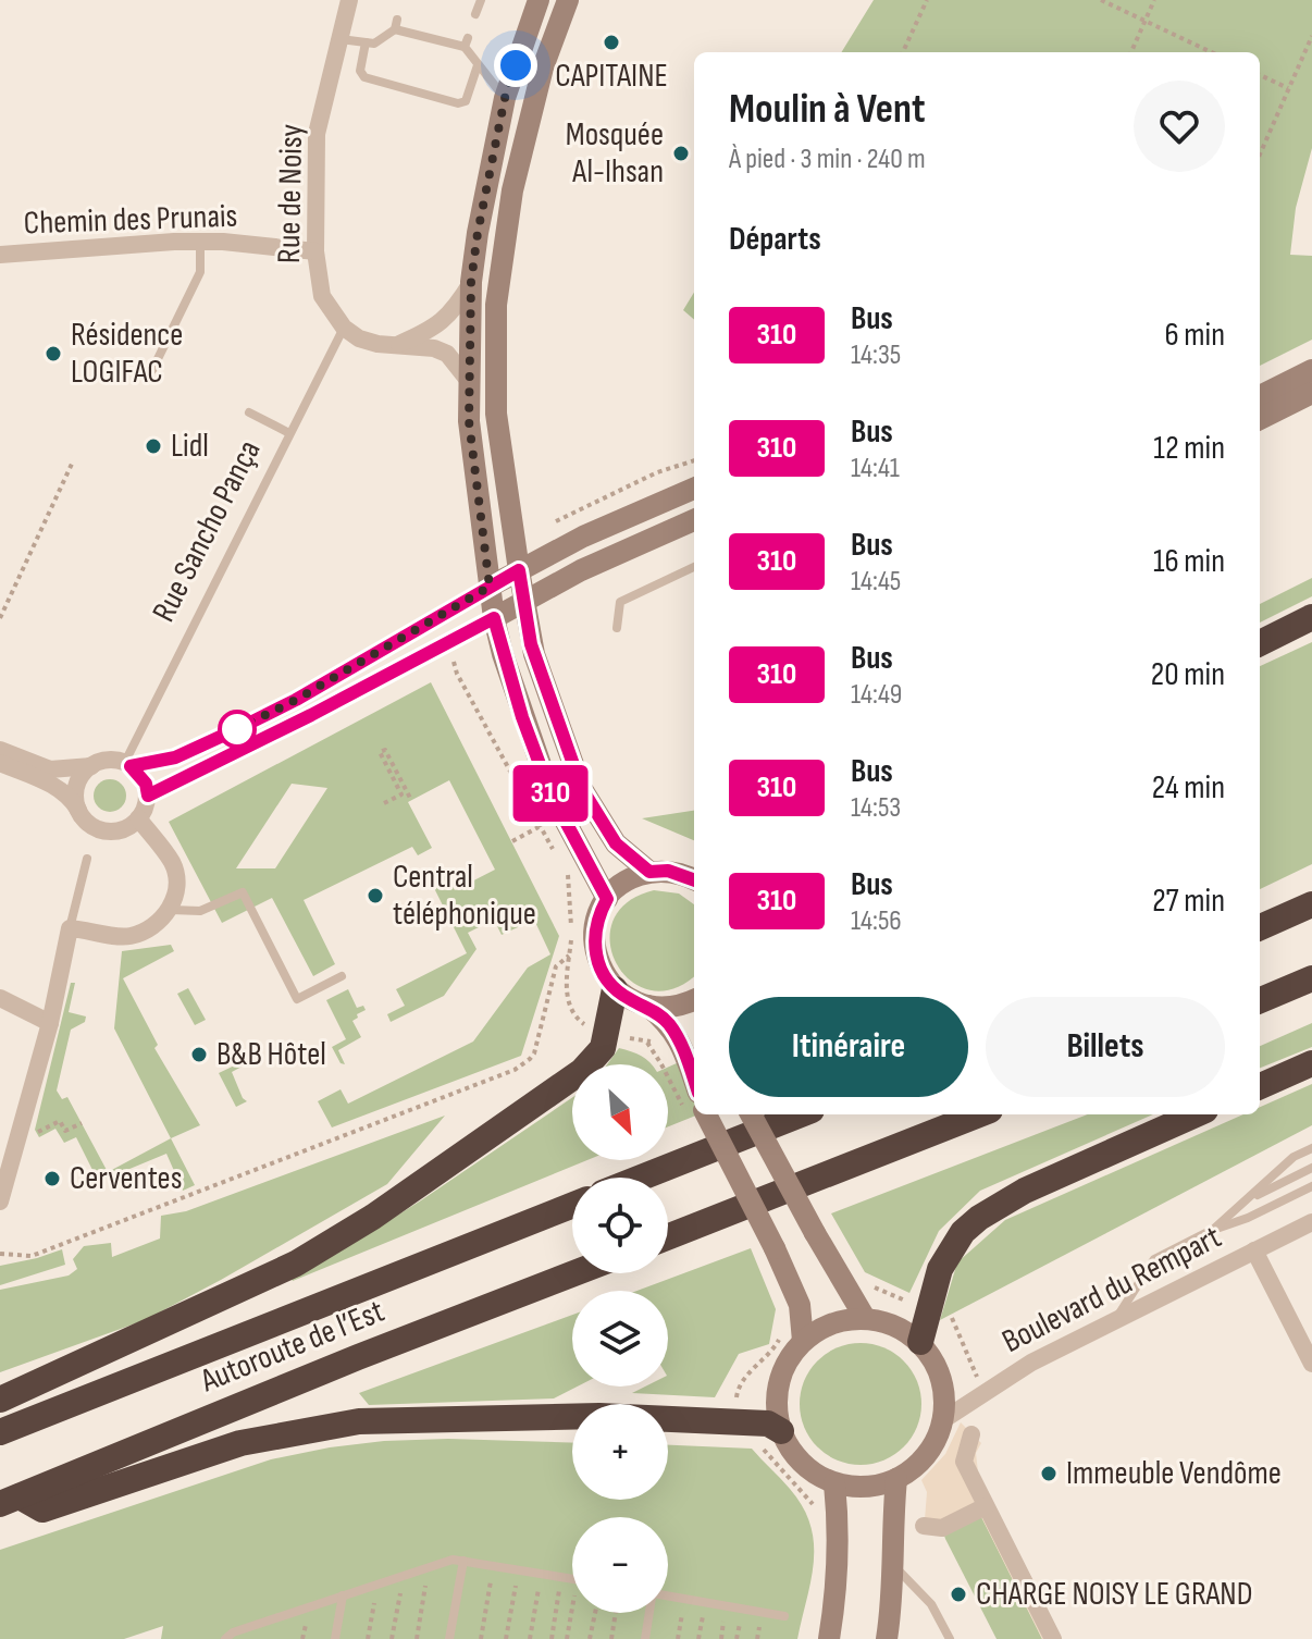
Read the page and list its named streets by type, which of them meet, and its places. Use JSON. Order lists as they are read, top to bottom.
{
  "streets": {
    "highway": ["Autoroute de l’Est"],
    "street": ["Rue de Noisy", "Chemin des Prunais", "Boulevard du Rempart"],
    "lane": ["Rue Sancho Pança"]
  },
  "crossings": [
    ["Rue de Noisy", "Chemin des Prunais"],
    ["Rue de Noisy", "Rue Sancho Pança"]
  ],
  "places": [
    "CAPITAINE",
    "Mosquée Al-Ihsan",
    "Résidence LOGIFAC",
    "Lidl",
    "Central téléphonique",
    "B&B Hôtel",
    "Cerventes",
    "Immeuble Vendôme",
    "CHARGE NOISY LE GRAND"
  ],
  "lines": ["bus line 310"],
  "north": "bottom right",
  "page": {
    "on_map": "310",
    "heading": [
      ["Moulin à Vent", "À pied · 3 min · 240 m"],
      "Départs"
    ],
    "list": [
      {
        "mark": "310",
        "name": "Bus",
        "note": "14:35",
        "value": "6 min"
      },
      {
        "mark": "310",
        "name": "Bus",
        "note": "14:41",
        "value": "12 min"
      },
      {
        "mark": "310",
        "name": "Bus",
        "note": "14:45",
        "value": "16 min"
      },
      {
        "mark": "310",
        "name": "Bus",
        "note": "14:49",
        "value": "20 min"
      },
      {
        "mark": "310",
        "name": "Bus",
        "note": "14:53",
        "value": "24 min"
      },
      {
        "mark": "310",
        "name": "Bus",
        "note": "14:56",
        "value": "27 min"
      }
    ],
    "buttons": ["Itinéraire", "Billets"],
    "map_buttons": ["+", "−"]
  }
}
